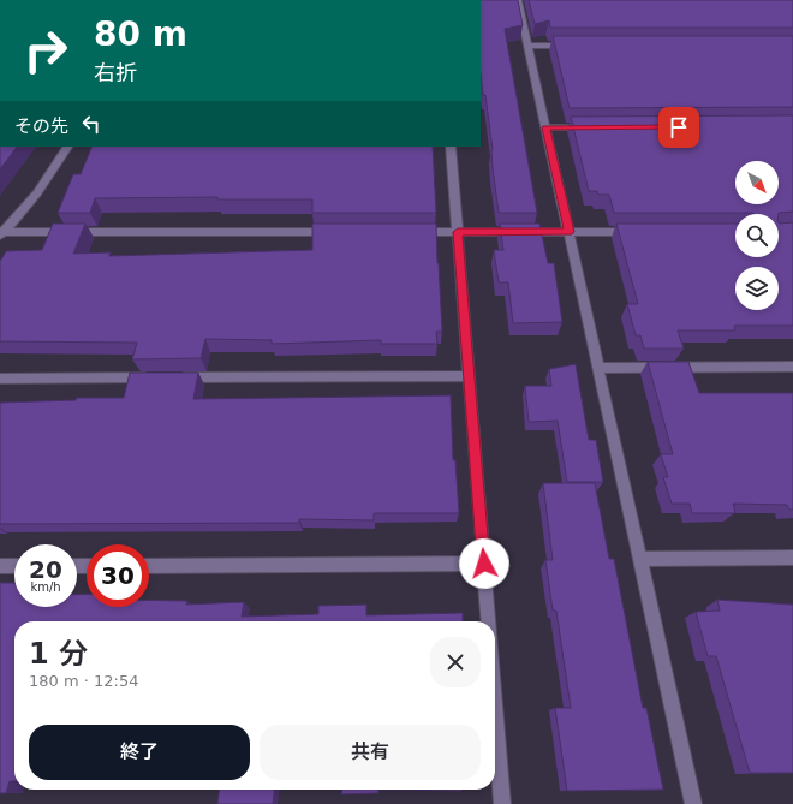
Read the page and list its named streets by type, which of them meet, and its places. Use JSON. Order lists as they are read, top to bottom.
{
  "north": "bottom right",
  "page": {
    "turn": ["80 m", "右折"],
    "then": "その先",
    "speed": "20 km/h",
    "limit": "30",
    "heading": ["1 分", "180 m · 12:54"],
    "buttons": ["終了", "共有"]
  }
}
